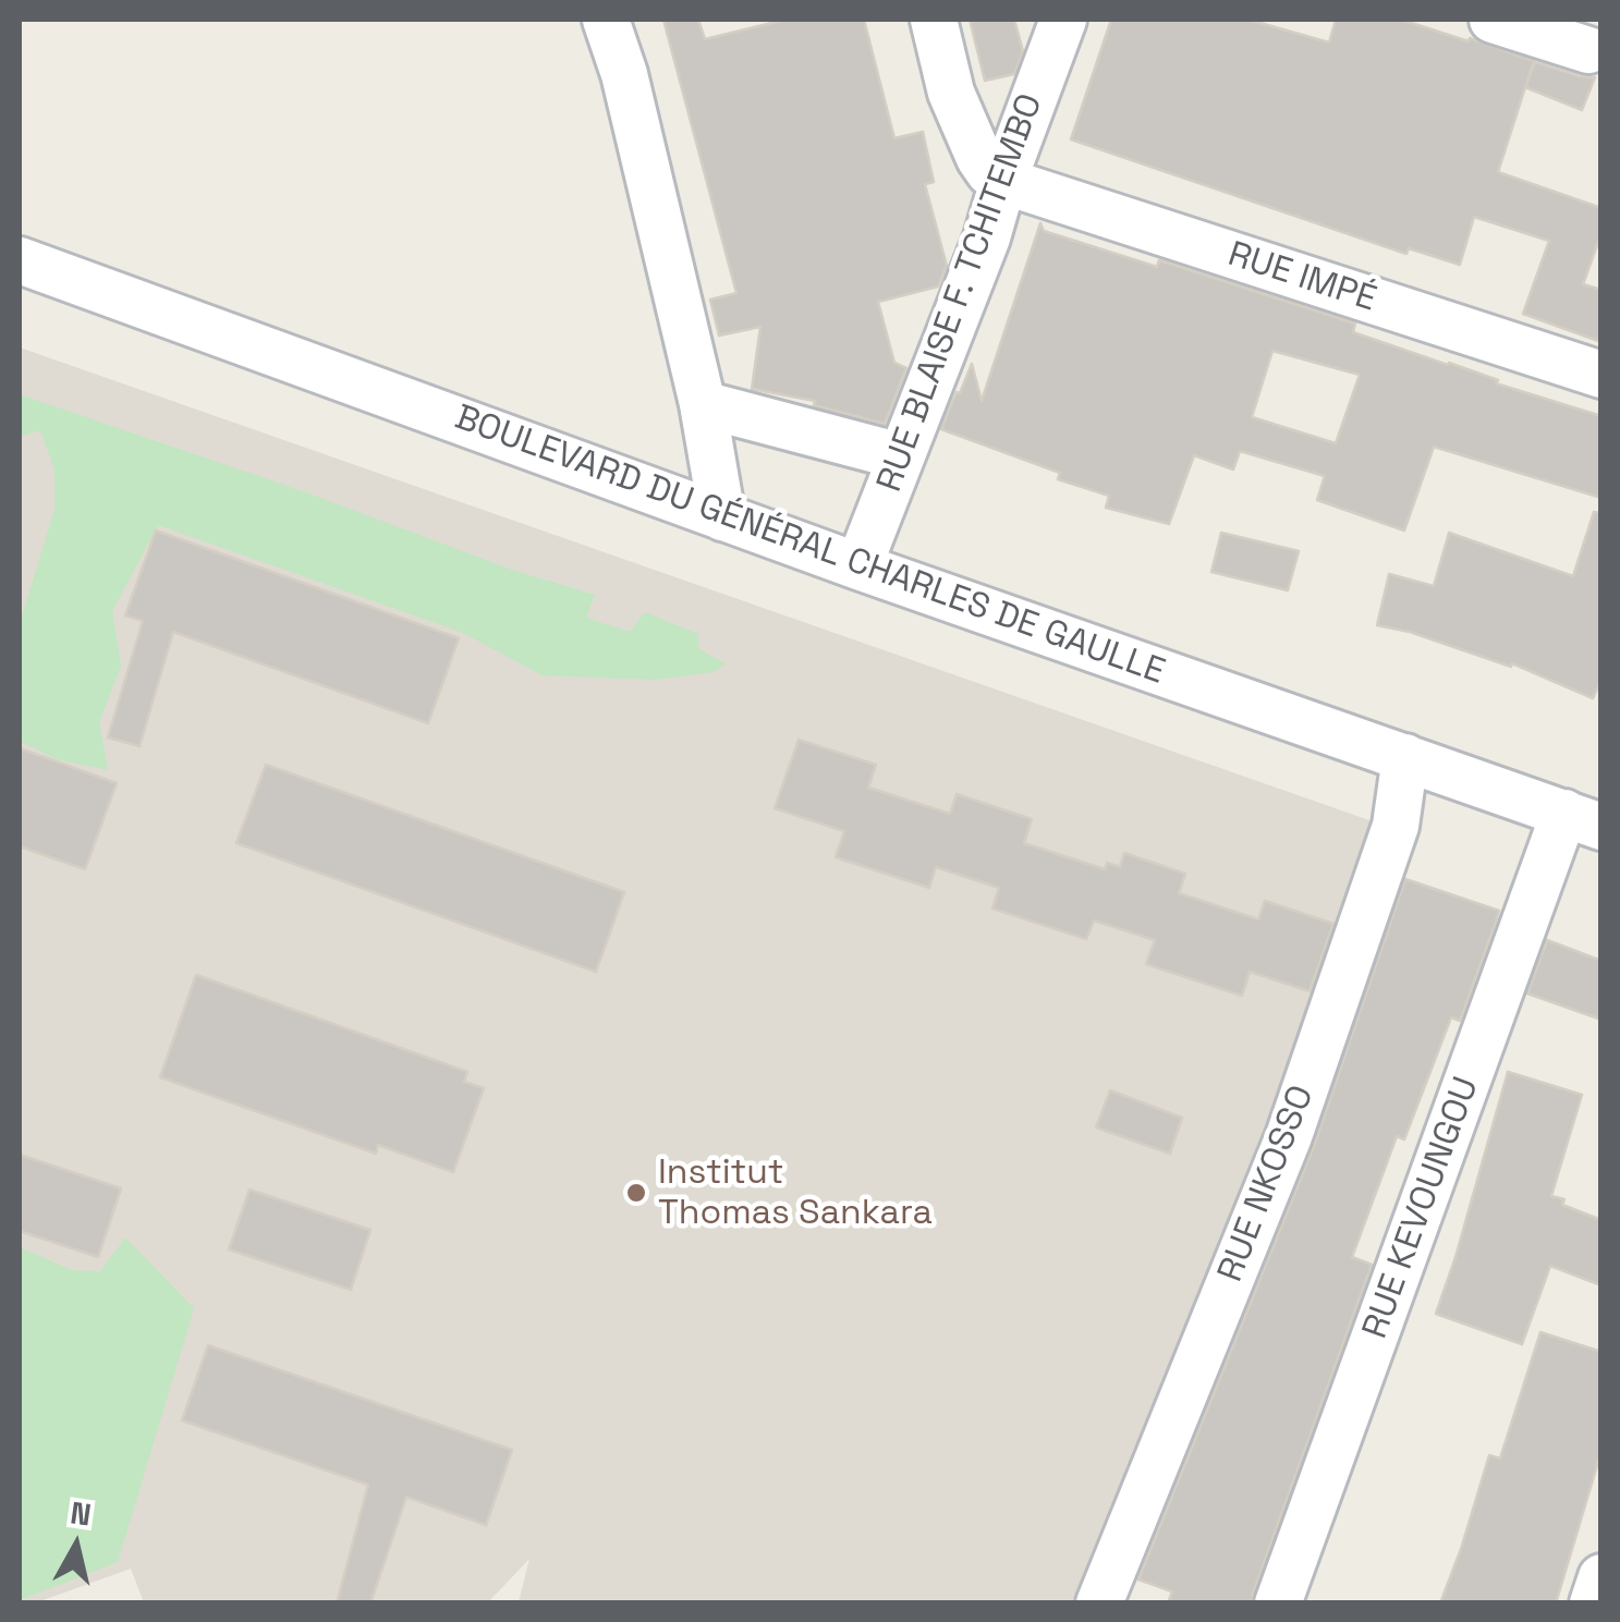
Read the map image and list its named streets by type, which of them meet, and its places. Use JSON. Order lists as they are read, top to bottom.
{
  "streets": {
    "street": [
      "RUE IMPÉ",
      "RUE BLAISE F. TCHITEMBO",
      "BOULEVARD DU GÉNÉRAL CHARLES DE GAULLE",
      "RUE NKOSSO",
      "RUE KEVOUNGOU"
    ]
  },
  "crossings": [
    ["RUE IMPÉ", "RUE BLAISE F. TCHITEMBO"],
    ["RUE BLAISE F. TCHITEMBO", "BOULEVARD DU GÉNÉRAL CHARLES DE GAULLE"],
    ["BOULEVARD DU GÉNÉRAL CHARLES DE GAULLE", "RUE NKOSSO"],
    ["BOULEVARD DU GÉNÉRAL CHARLES DE GAULLE", "RUE KEVOUNGOU"]
  ],
  "places": ["Institut Thomas Sankara"],
  "north": "top"
}
